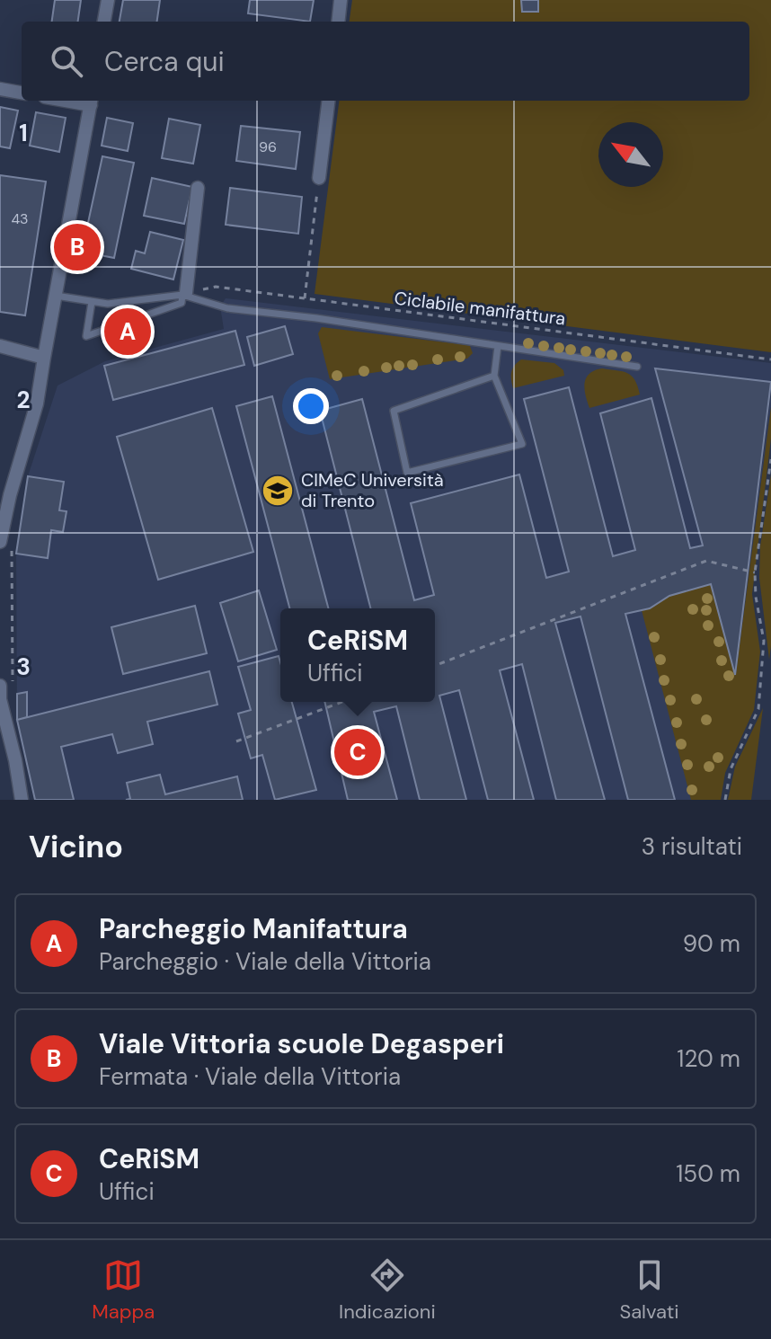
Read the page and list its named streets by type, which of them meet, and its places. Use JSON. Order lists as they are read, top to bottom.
{
  "streets": {
    "path": ["Ciclabile manifattura"]
  },
  "places": {
    "school or university": ["CIMeC Università di Trento"]
  },
  "house_numbers": ["96", "43"],
  "north": "top left",
  "page": {
    "search": "Cerca qui",
    "pins": ["B", "A", "C"],
    "popup": ["CeRiSM", "Uffici"],
    "heading": ["Vicino", "3 risultati"],
    "list": [
      {
        "mark": "A",
        "name": "Parcheggio Manifattura",
        "note": "Parcheggio · Viale della Vittoria",
        "value": "90 m"
      },
      {
        "mark": "B",
        "name": "Viale Vittoria scuole Degasperi",
        "note": "Fermata · Viale della Vittoria",
        "value": "120 m"
      },
      {
        "mark": "C",
        "name": "CeRiSM",
        "note": "Uffici",
        "value": "150 m"
      }
    ],
    "nav": ["Mappa", "Indicazioni", "Salvati"]
  },
  "grid": {
    "rows": ["1", "2", "3"]
  }
}
